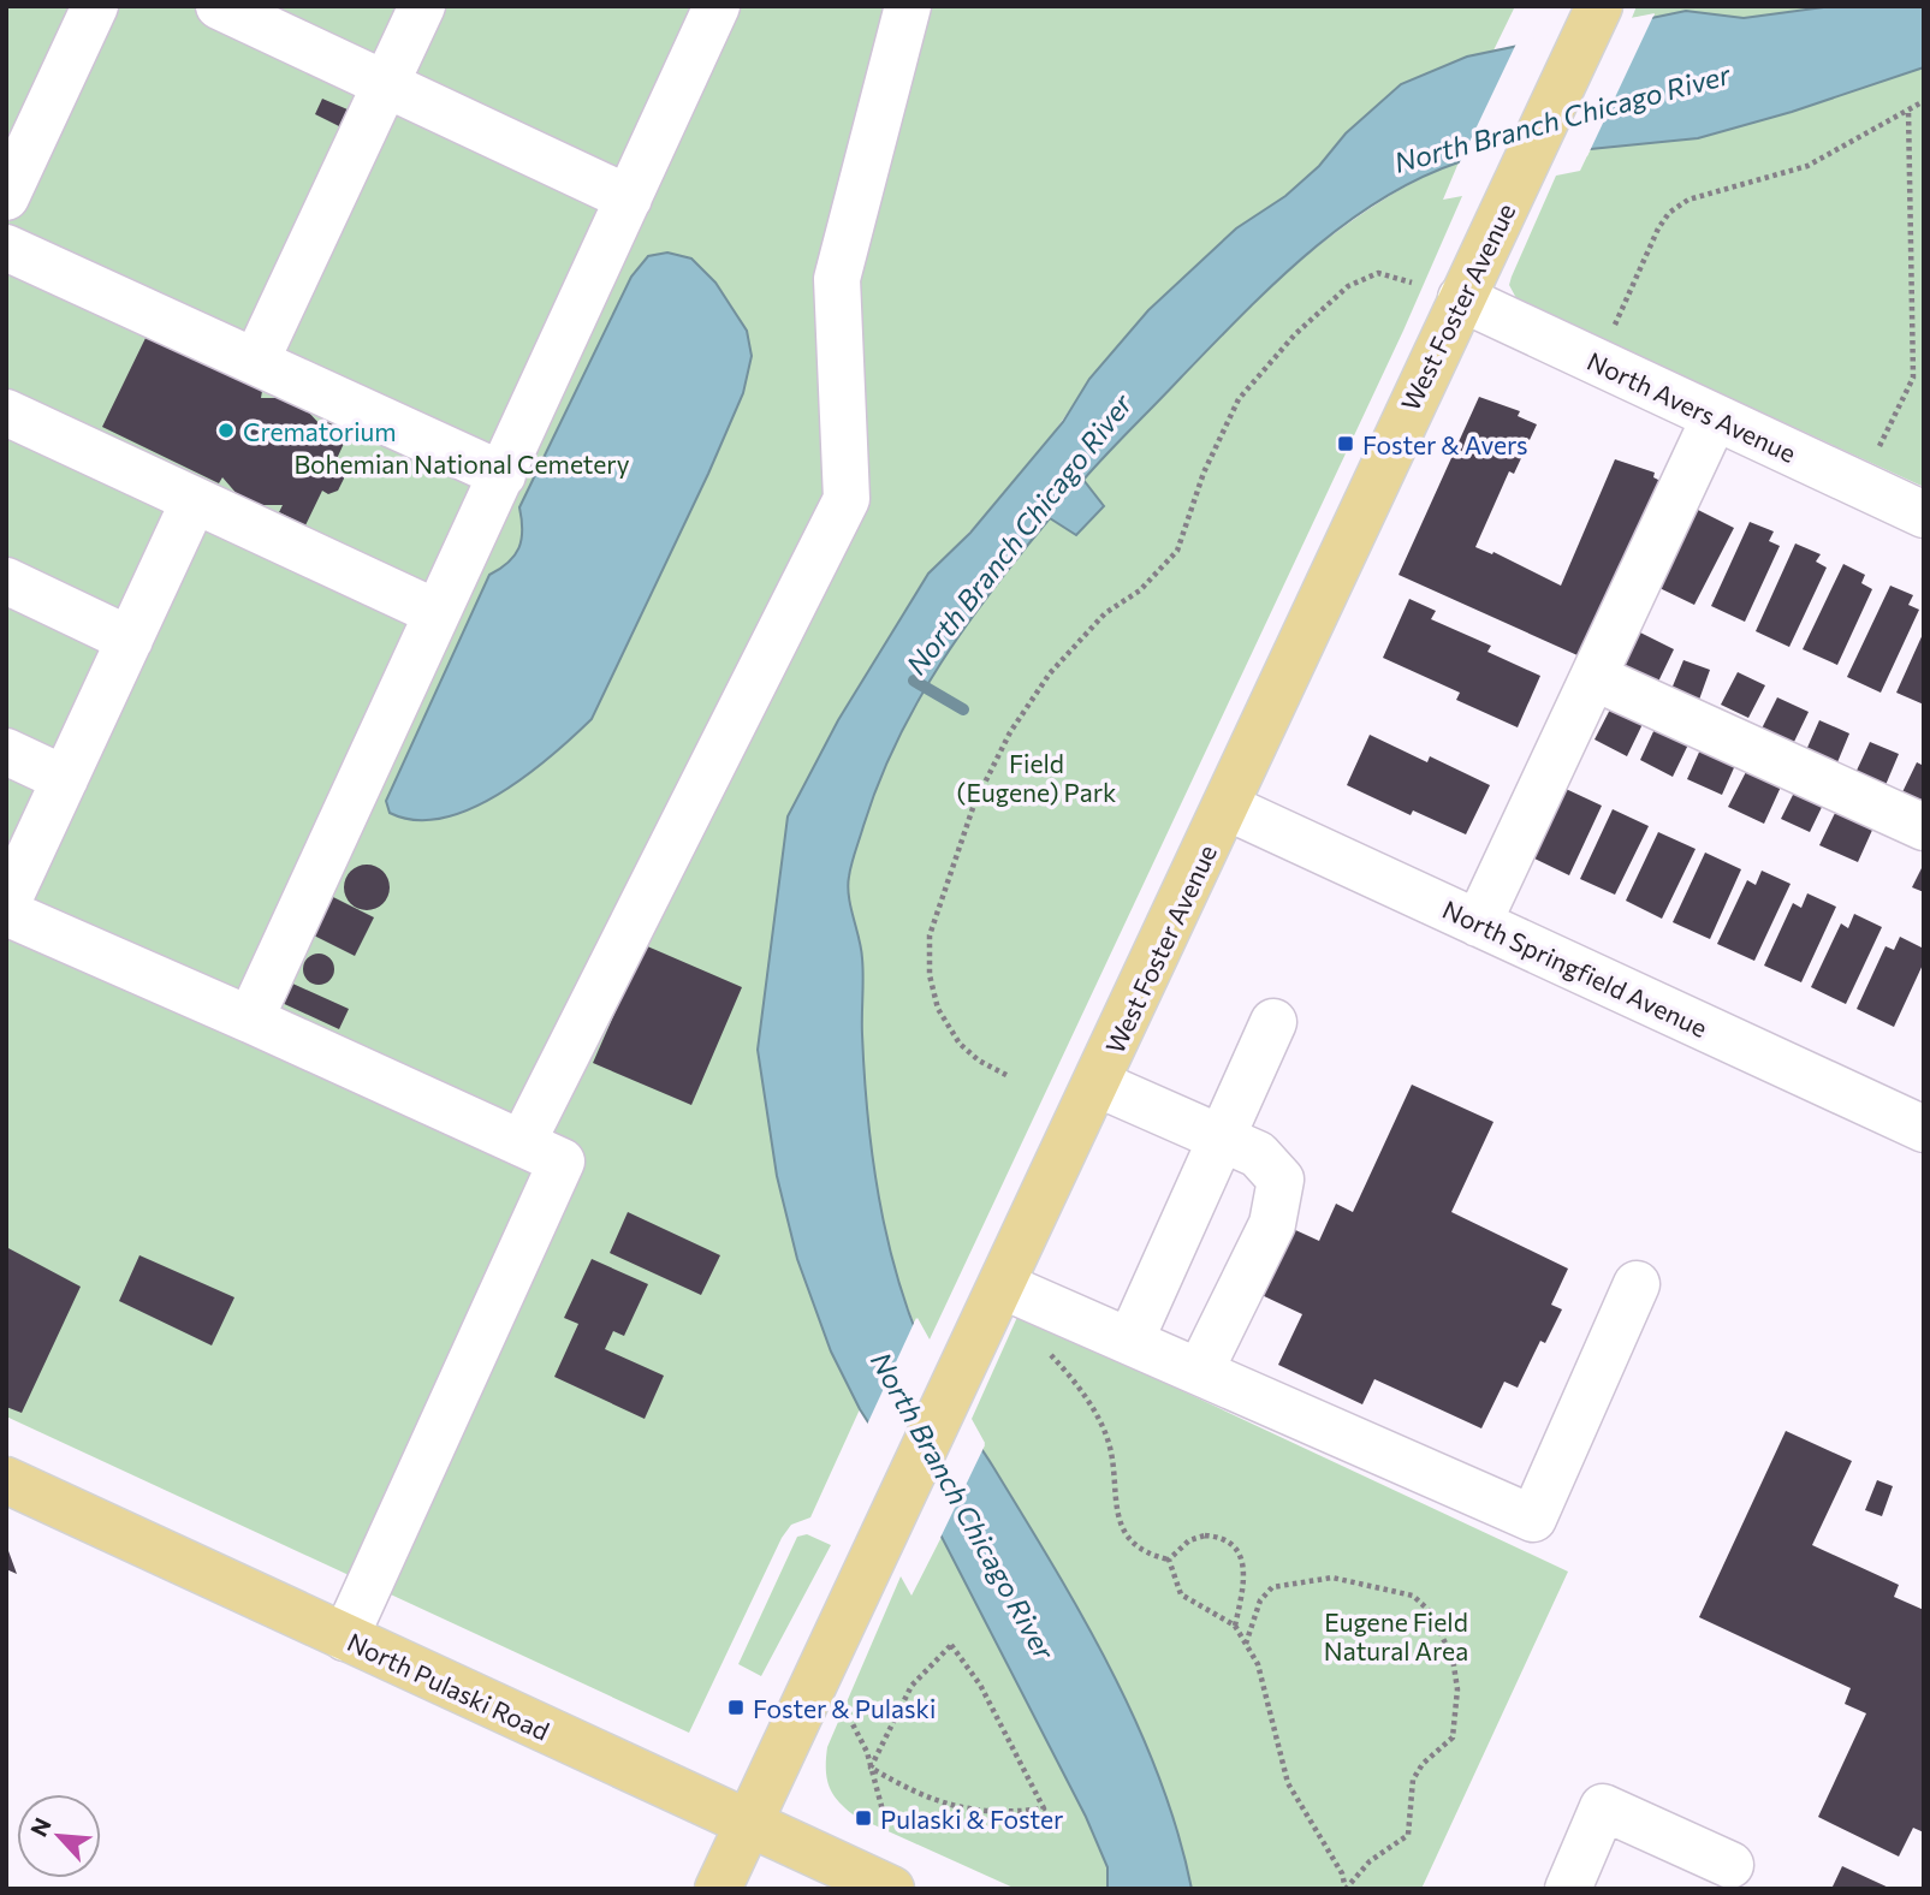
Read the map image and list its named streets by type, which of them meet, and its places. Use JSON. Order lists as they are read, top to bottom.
{
  "streets": {
    "main road": ["West Foster Avenue", "North Pulaski Road"],
    "street": ["North Avers Avenue", "North Springfield Avenue"]
  },
  "crossings": [
    ["West Foster Avenue", "North Avers Avenue"],
    ["West Foster Avenue", "North Springfield Avenue"],
    ["West Foster Avenue", "North Pulaski Road"]
  ],
  "water": ["North Branch Chicago River"],
  "parks": ["Bohemian National Cemetery", "Field (Eugene) Park", "Eugene Field Natural Area"],
  "places": {
    "other": ["Crematorium"],
    "transit": ["Foster & Avers", "Foster & Pulaski", "Pulaski & Foster"]
  },
  "north": "top left"
}
